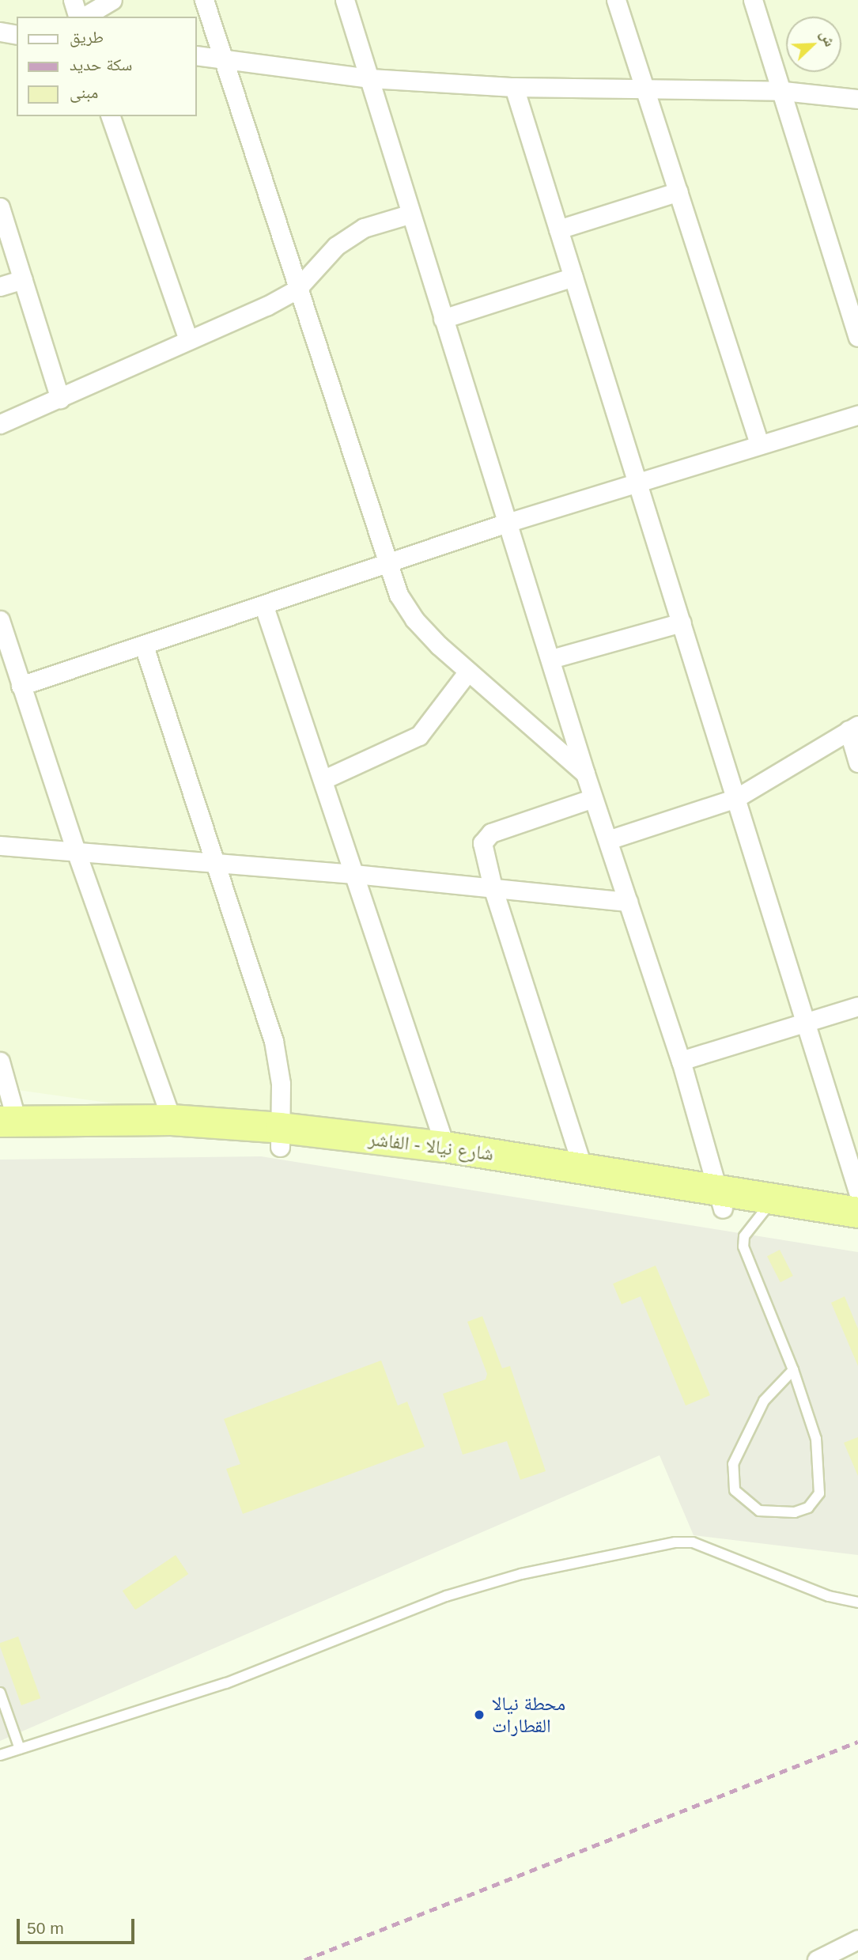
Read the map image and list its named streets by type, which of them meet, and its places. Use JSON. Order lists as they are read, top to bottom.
{
  "streets": {
    "highway": ["شارع نيالا - الفاشر"]
  },
  "places": ["محطة نيالا القطارات"],
  "legend": ["طريق", "سكة حديد", "مبنى"],
  "scale_bar": "50 m",
  "north": "top right"
}
